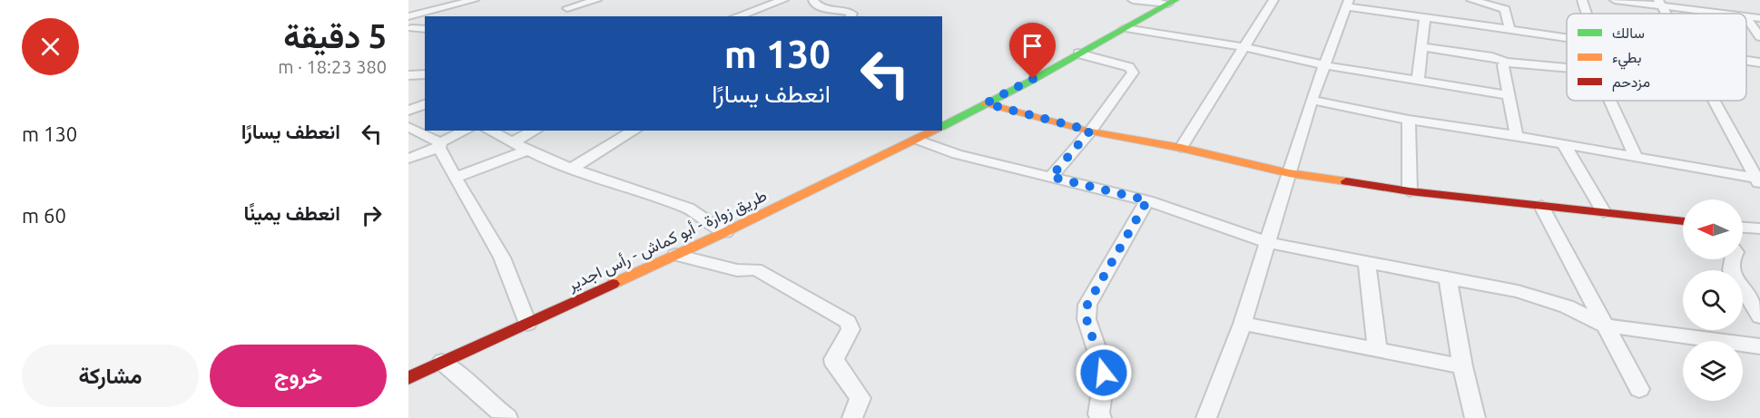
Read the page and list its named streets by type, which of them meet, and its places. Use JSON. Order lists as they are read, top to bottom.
{
  "streets": {
    "main road": ["طريق زوارة - أبو كماش - رأس اجدير"]
  },
  "legend": ["سالك", "بطيء", "مزدحم"],
  "north": "left",
  "page": {
    "heading": ["5 دقيقة", "380 m · 18:23"],
    "turn": ["130 m", "انعطف يسارًا"],
    "list": [
      {
        "name": "انعطف يسارًا",
        "value": "130 m"
      },
      {
        "name": "انعطف يمينًا",
        "value": "60 m"
      }
    ],
    "buttons": ["خروج", "مشاركة"]
  }
}
